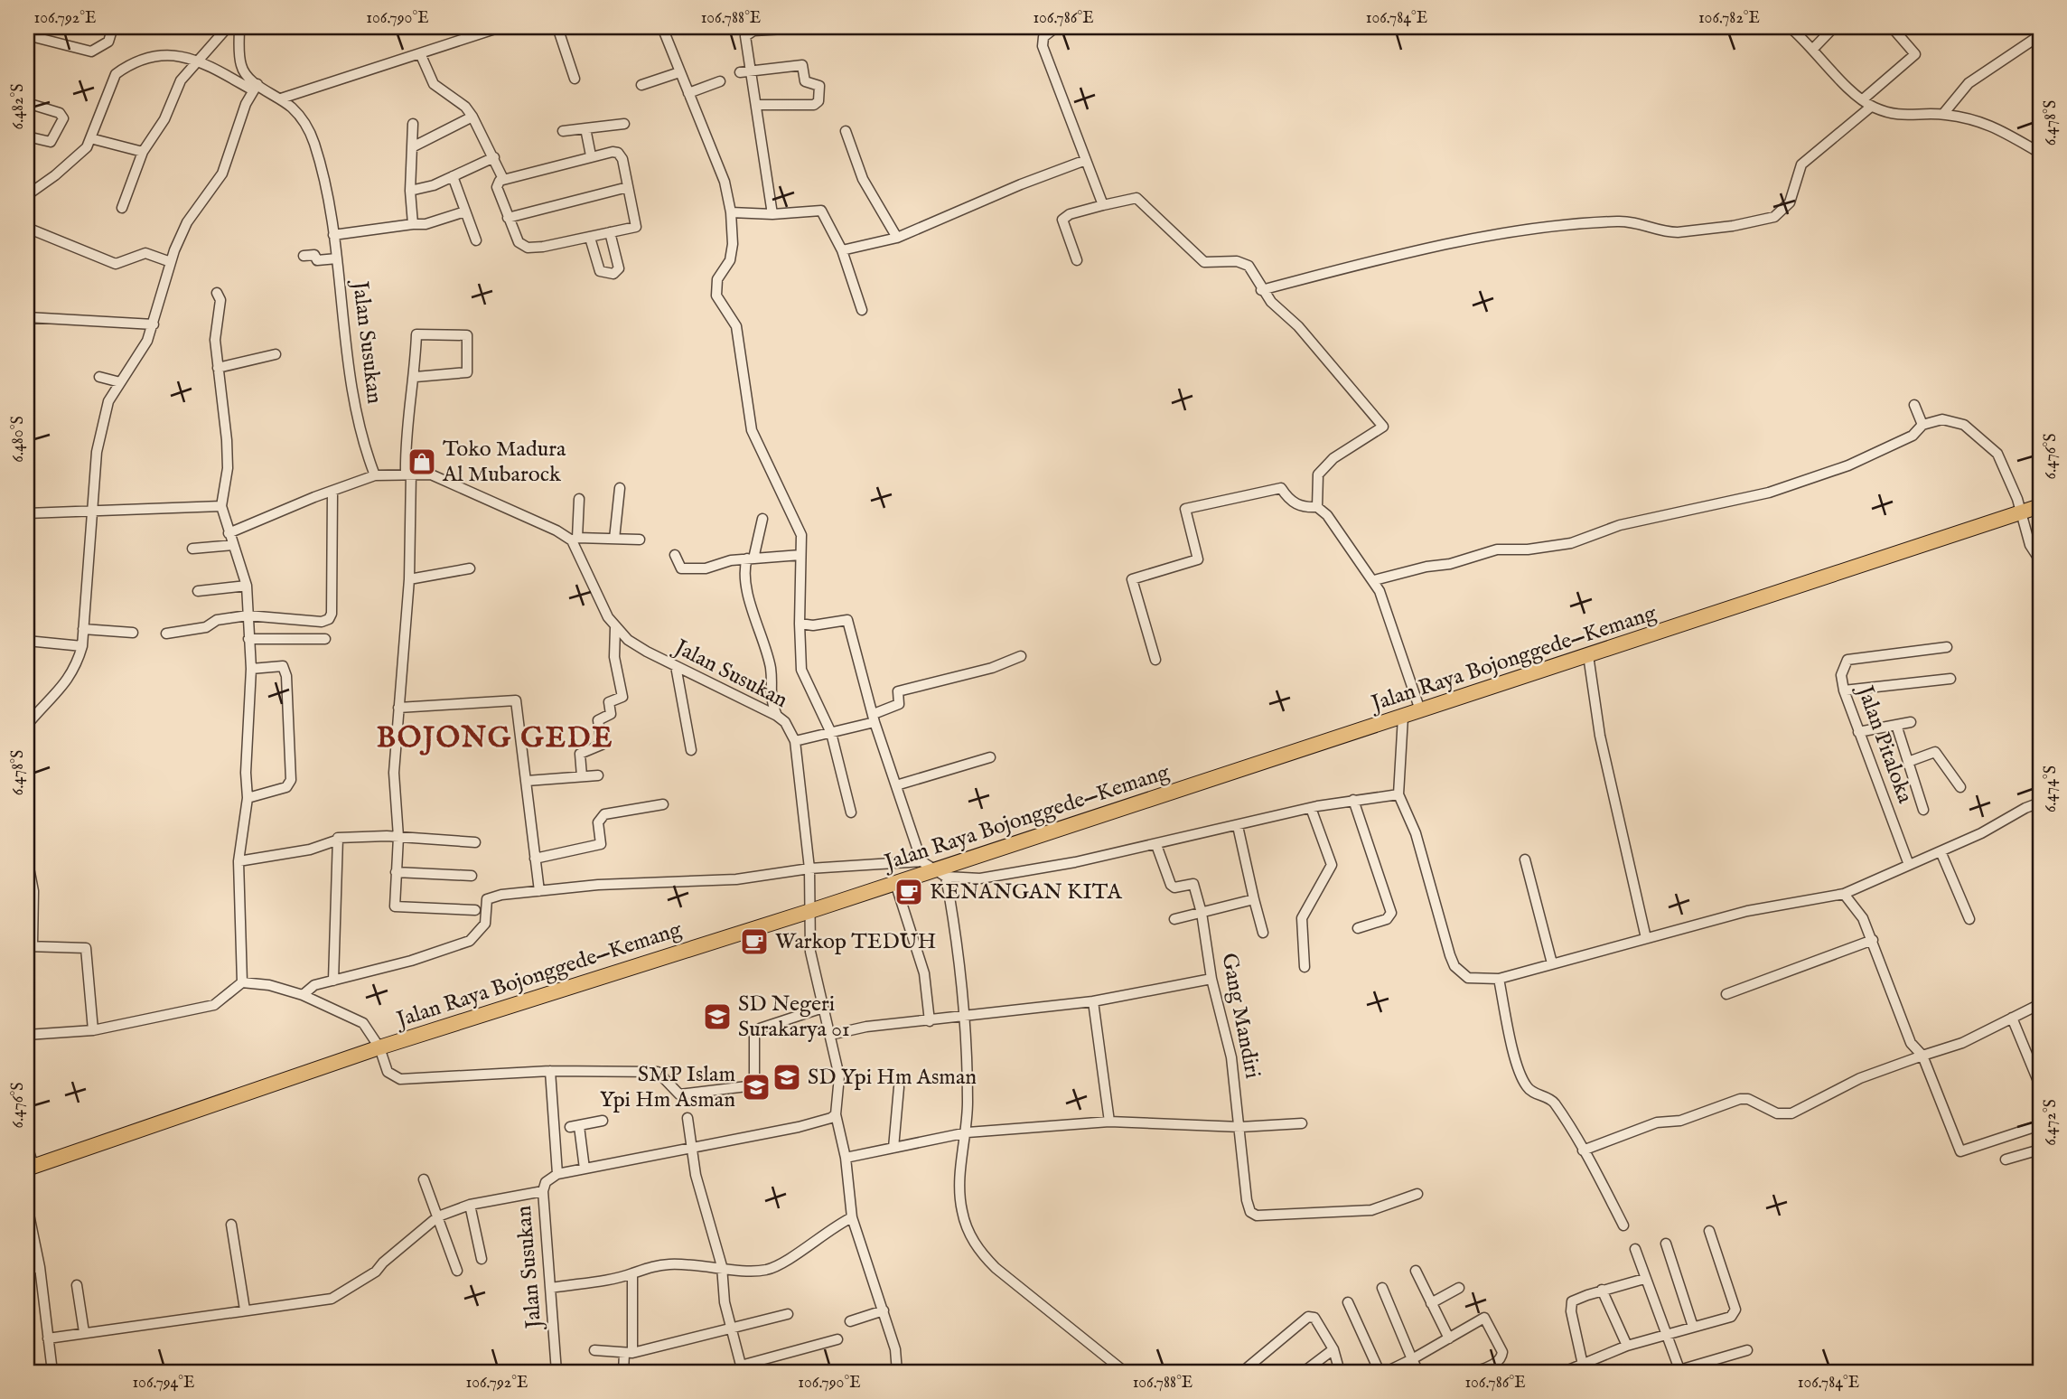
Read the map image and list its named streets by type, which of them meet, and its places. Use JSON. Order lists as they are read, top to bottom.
{
  "streets": {
    "highway": ["Jalan Raya Bojonggede—Kemang"],
    "street": ["Jalan Susukan", "Jalan Pitaloka", "Gang Mandiri"]
  },
  "crossings": [
    ["Jalan Susukan", "Jalan Raya Bojonggede—Kemang"]
  ],
  "districts": ["BOJONG GEDE"],
  "places": {
    "shop": ["Toko Madura Al Mubarock"],
    "cafe": ["KENANGAN KITA", "Warkop TEDUH"],
    "school or university": ["SD Negeri Surakarya 01", "SD Ypi Hm Asman", "SMP Islam Ypi Hm Asman"]
  },
  "coordinates": [
    "106.792°E",
    "106.790°E",
    "106.788°E",
    "106.786°E",
    "106.784°E",
    "106.782°E",
    "6.482°S",
    "6.478°S",
    "6.480°S",
    "6.476°S",
    "6.474°S",
    "6.472°S",
    "106.794°E"
  ]
}
